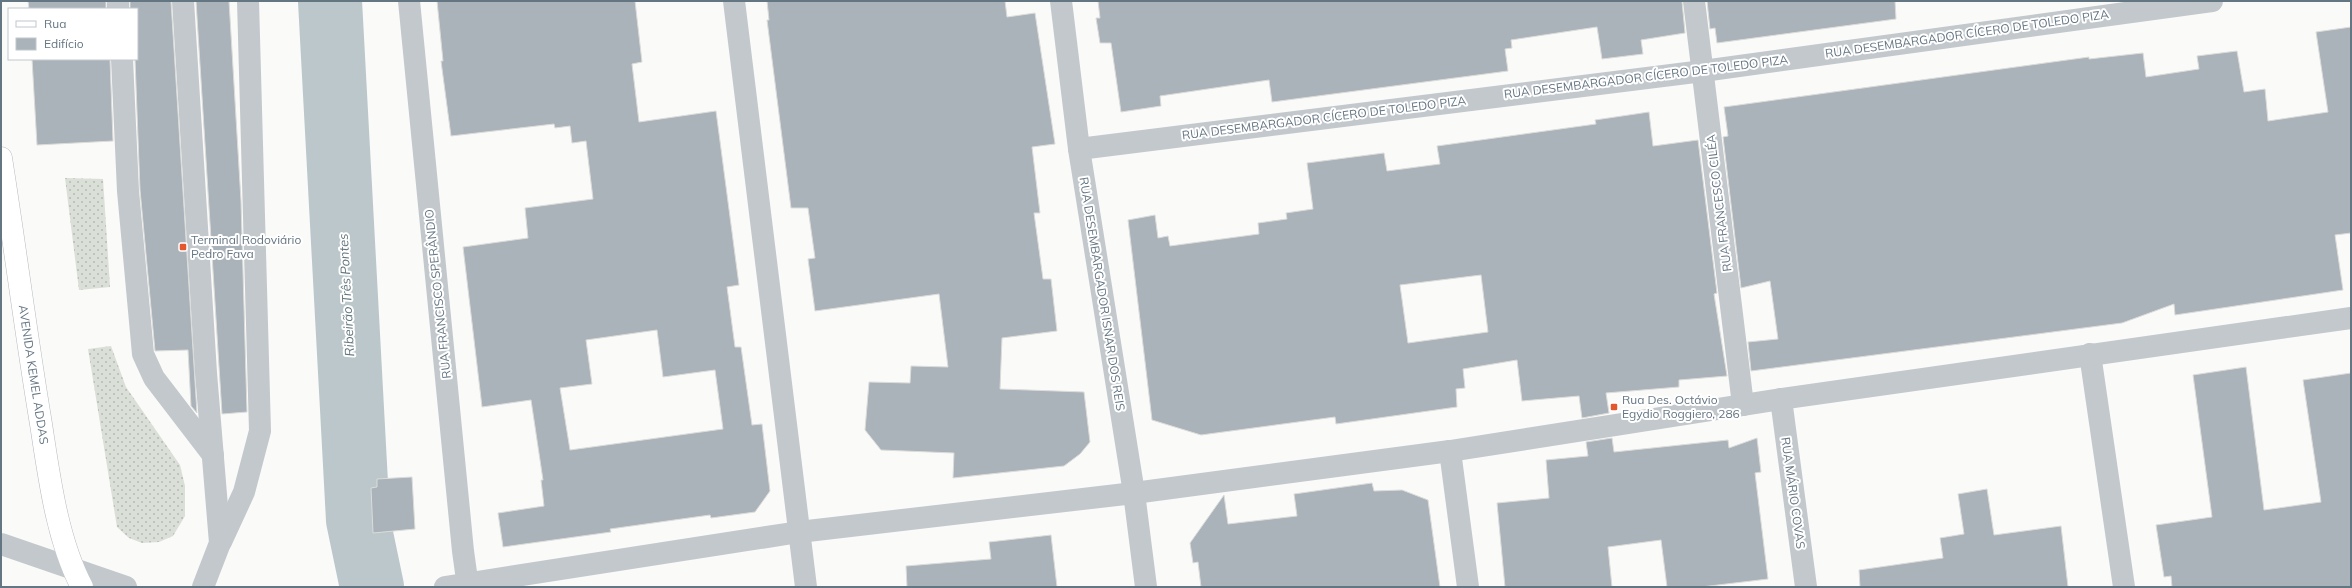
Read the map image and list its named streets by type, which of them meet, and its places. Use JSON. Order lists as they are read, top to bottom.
{
  "streets": {
    "main road": ["AVENIDA KEMEL ADDAS"],
    "street": [
      "RUA DESEMBARGADOR CÍCERO DE TOLEDO PIZA",
      "RUA FRANCESCO CILÉA",
      "RUA FRANCISCO SPERÂNDIO",
      "RUA DESEMBARGADOR ISNAR DOS REIS",
      "RUA MÁRIO COVAS"
    ]
  },
  "crossings": [
    ["RUA DESEMBARGADOR CÍCERO DE TOLEDO PIZA", "RUA FRANCESCO CILÉA"],
    ["RUA DESEMBARGADOR CÍCERO DE TOLEDO PIZA", "RUA DESEMBARGADOR ISNAR DOS REIS"]
  ],
  "water": ["Ribeirão Três Pontes"],
  "places": {
    "transit": ["Terminal Rodoviário Pedro Fava", "Rua Des. Octávio Egydio Roggiero, 286"]
  },
  "legend": ["Rua", "Edifício"]
}
